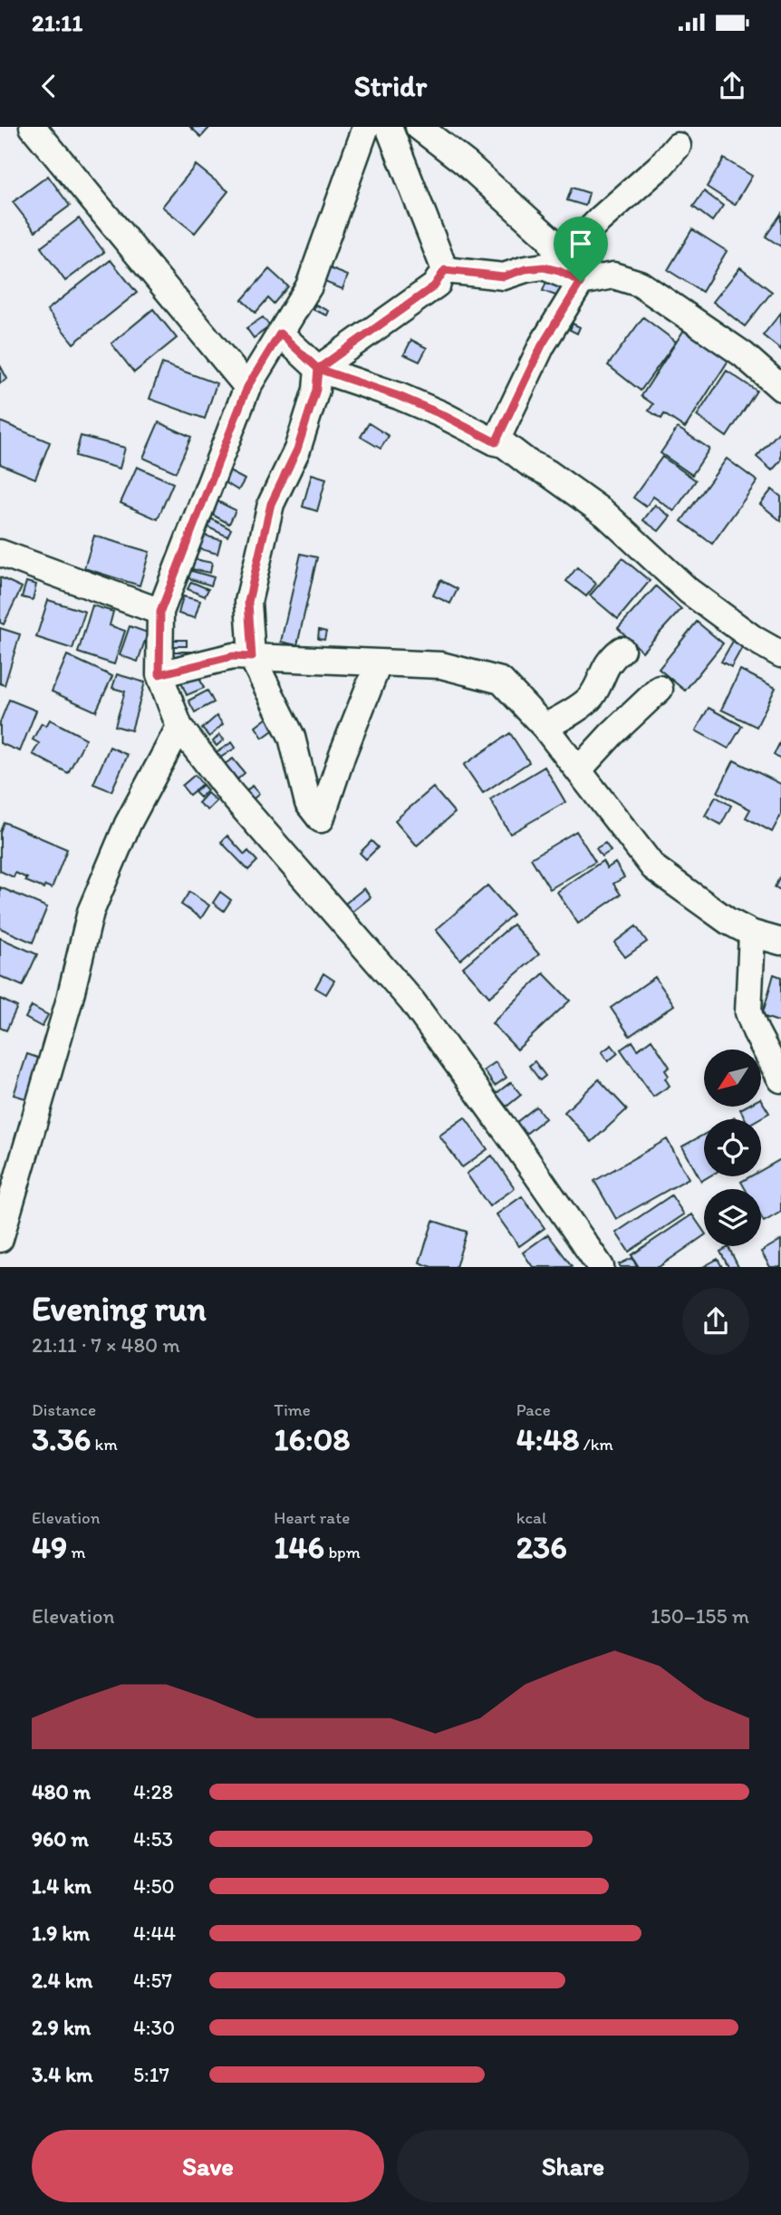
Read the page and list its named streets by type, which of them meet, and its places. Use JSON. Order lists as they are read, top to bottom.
{
  "north": "bottom left",
  "page": {
    "status": "21:11",
    "header": "Stridr",
    "heading": ["Evening run", "21:11 · 7 × 480 m"],
    "stats": [
      ["Distance", "3.36 km"],
      ["Time", "16:08"],
      ["Pace", "4:48 /km"],
      ["Elevation", "49 m"],
      ["Heart rate", "146 bpm"],
      ["kcal", "236"]
    ],
    "chart": ["Elevation", "150–155 m"],
    "list": [
      {
        "name": "480 m",
        "note": "4:28"
      },
      {
        "name": "960 m",
        "note": "4:53"
      },
      {
        "name": "1.4 km",
        "note": "4:50"
      },
      {
        "name": "1.9 km",
        "note": "4:44"
      },
      {
        "name": "2.4 km",
        "note": "4:57"
      },
      {
        "name": "2.9 km",
        "note": "4:30"
      },
      {
        "name": "3.4 km",
        "note": "5:17"
      }
    ],
    "buttons": ["Save", "Share"]
  }
}
